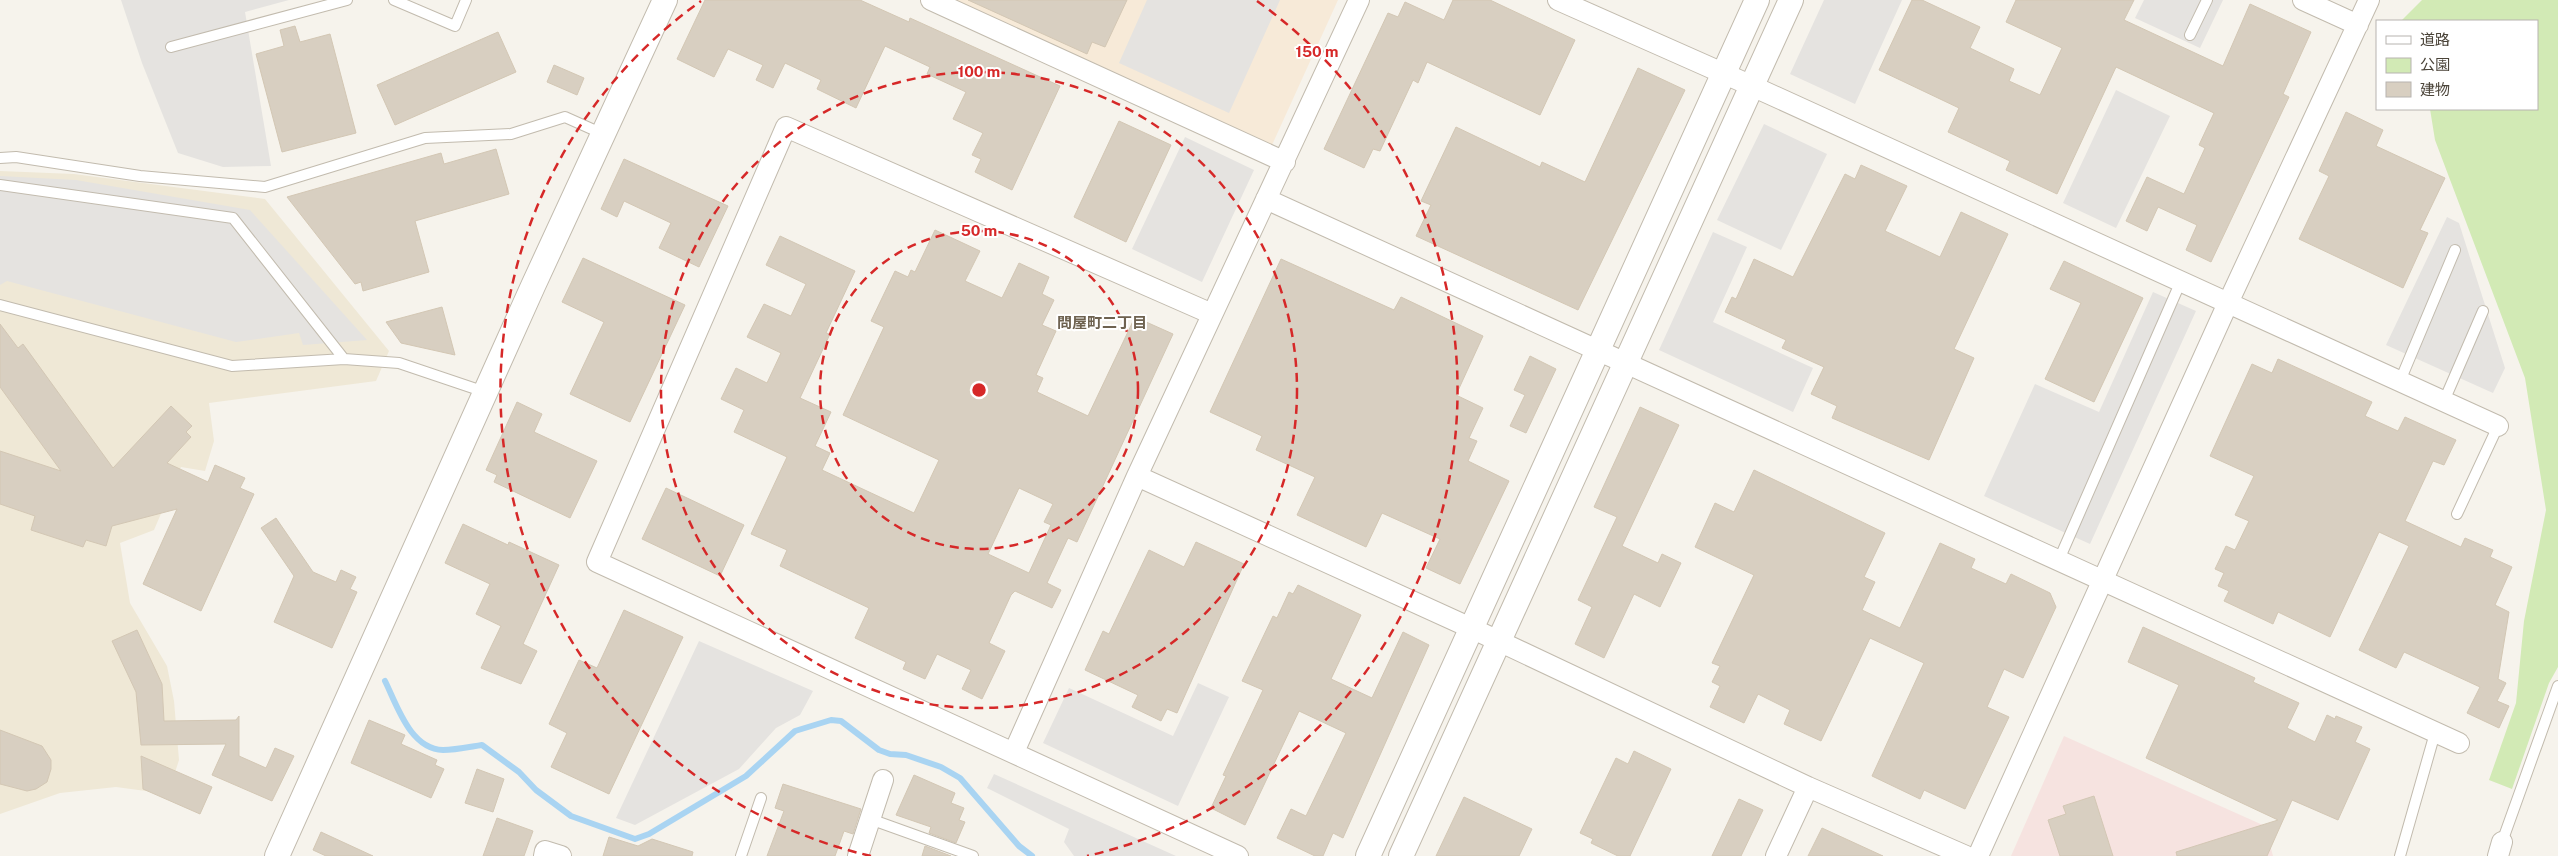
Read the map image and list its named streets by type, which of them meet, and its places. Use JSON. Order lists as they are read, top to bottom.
{
  "districts": ["問屋町二丁目"],
  "legend": ["道路", "公園", "建物"],
  "rings": ["150 m", "100 m", "50 m"]
}
